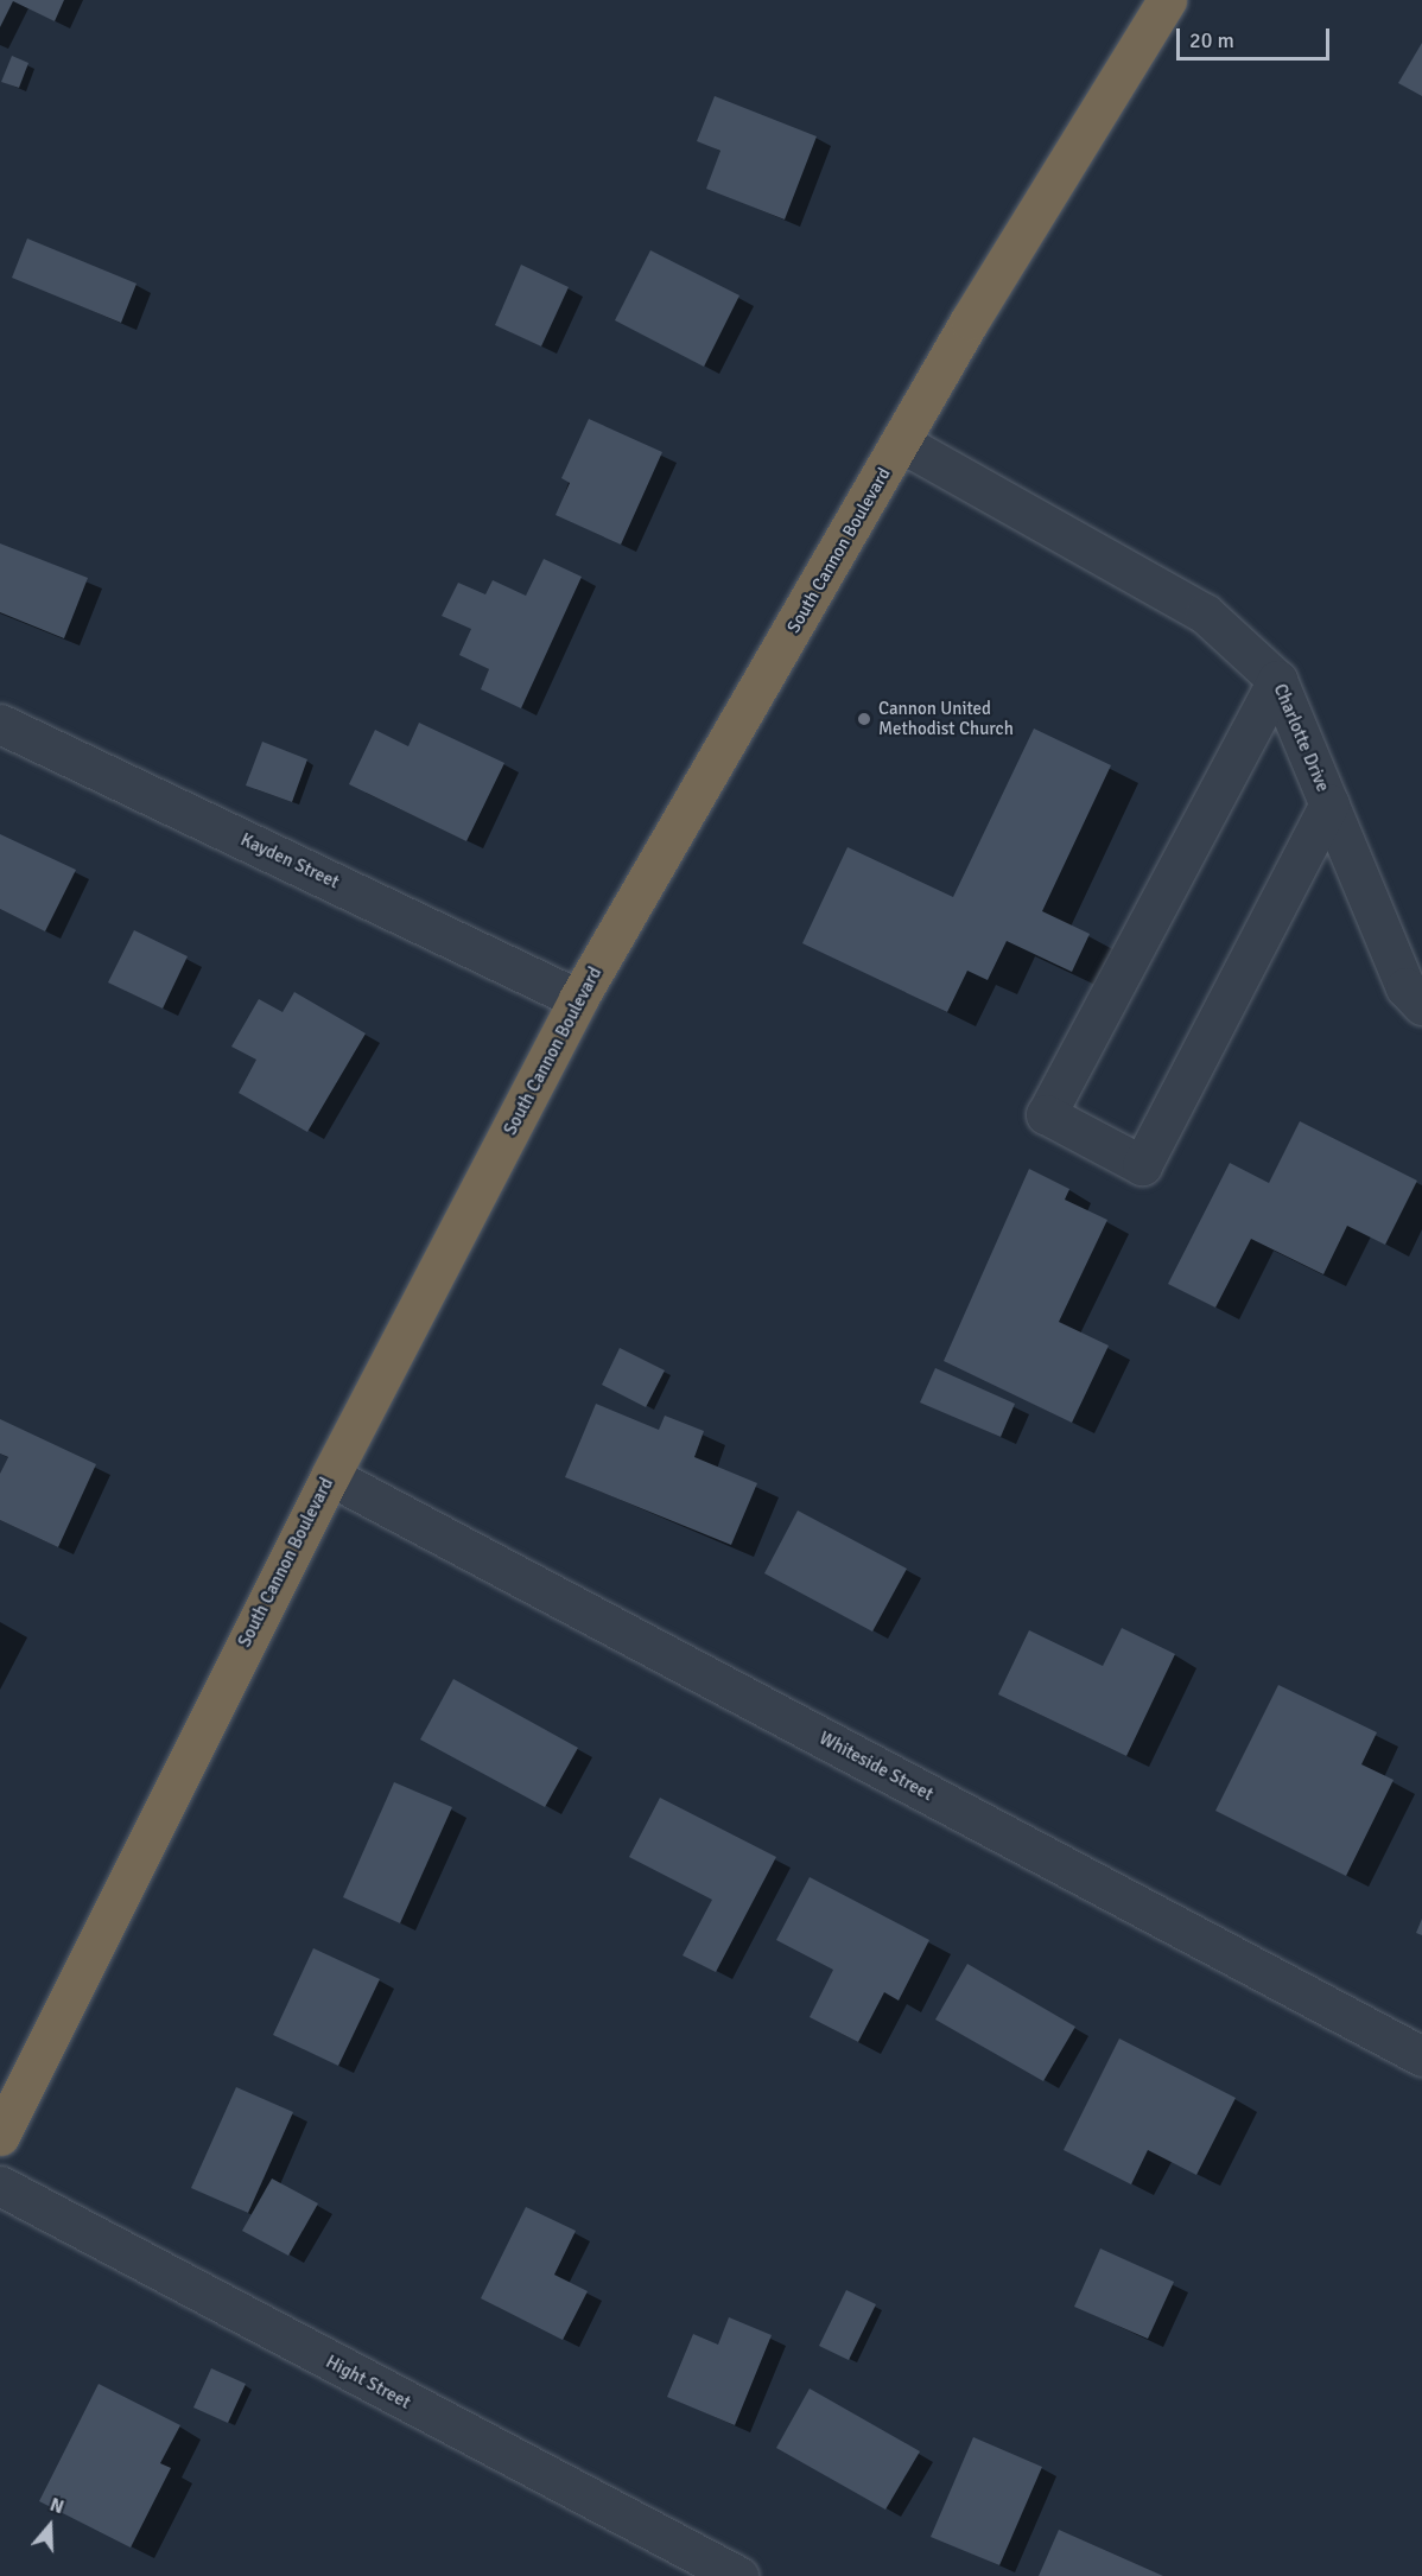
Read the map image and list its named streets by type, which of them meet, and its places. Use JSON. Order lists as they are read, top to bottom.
{
  "streets": {
    "highway": ["South Cannon Boulevard"],
    "street": [
      "Charlotte Drive",
      "Kayden Street",
      "Whiteside Street",
      "Hight Street"
    ]
  },
  "crossings": [
    ["South Cannon Boulevard", "Charlotte Drive"],
    ["South Cannon Boulevard", "Kayden Street"],
    ["South Cannon Boulevard", "Whiteside Street"]
  ],
  "places": ["Cannon United Methodist Church"],
  "scale_bar": "20 m",
  "north": "top"
}
